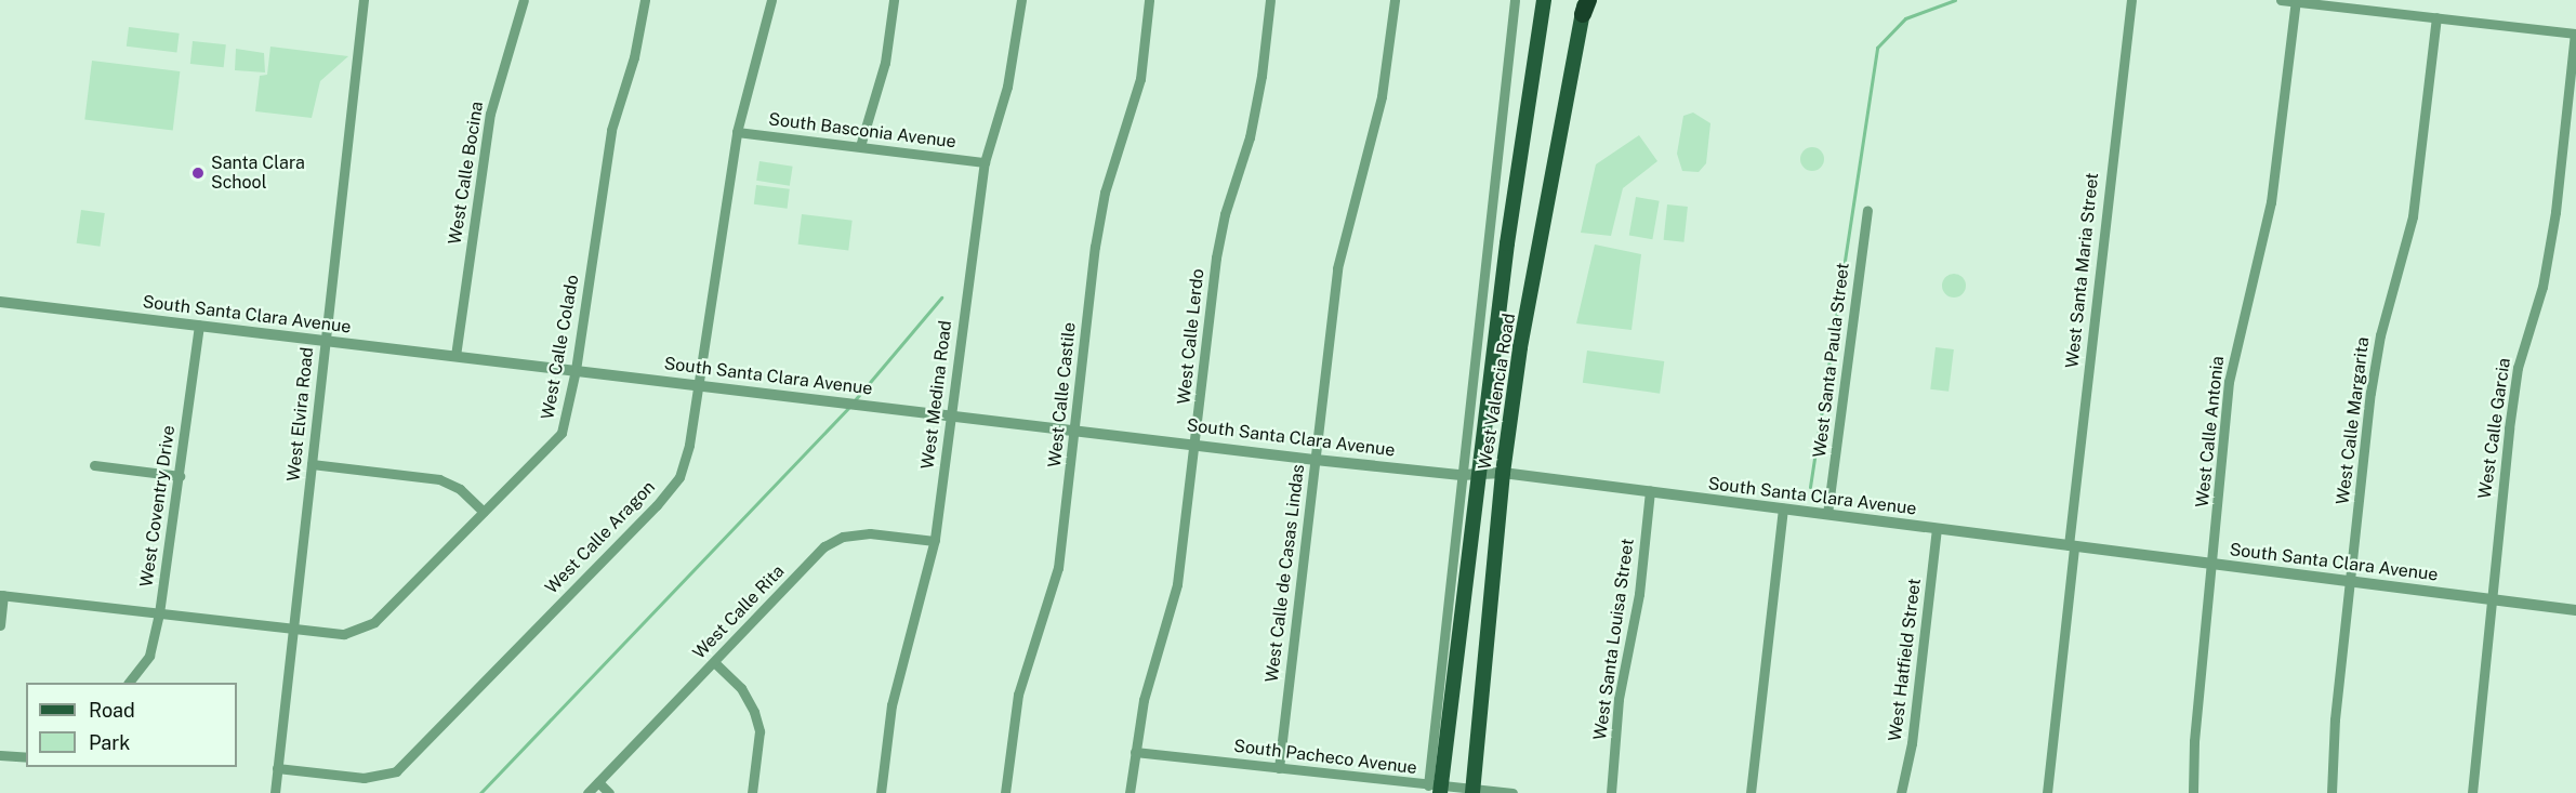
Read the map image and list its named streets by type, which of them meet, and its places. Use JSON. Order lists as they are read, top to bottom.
{
  "streets": {
    "main road": ["West Valencia Road"],
    "street": [
      "South Basconia Avenue",
      "West Calle Bocina",
      "West Santa Maria Street",
      "South Santa Clara Avenue",
      "West Calle Lerdo",
      "West Calle Colado",
      "West Santa Paula Street",
      "West Medina Road",
      "West Calle Castile",
      "West Elvira Road",
      "West Calle Margarita",
      "West Calle Garcia",
      "West Calle Antonia",
      "West Coventry Drive",
      "West Calle Aragon",
      "West Calle de Casas Lindas",
      "West Calle Rita",
      "West Santa Louisa Street",
      "West Hatfield Street",
      "South Pacheco Avenue"
    ]
  },
  "crossings": [
    ["South Basconia Avenue", "West Medina Road"],
    ["South Basconia Avenue", "West Calle Aragon"],
    ["West Calle Bocina", "South Santa Clara Avenue"],
    ["West Santa Maria Street", "South Santa Clara Avenue"],
    ["South Santa Clara Avenue", "West Calle Lerdo"],
    ["South Santa Clara Avenue", "West Calle Colado"],
    ["South Santa Clara Avenue", "West Santa Paula Street"],
    ["South Santa Clara Avenue", "West Valencia Road"],
    ["South Santa Clara Avenue", "West Medina Road"],
    ["South Santa Clara Avenue", "West Calle Castile"],
    ["South Santa Clara Avenue", "West Elvira Road"],
    ["South Santa Clara Avenue", "West Calle Margarita"],
    ["South Santa Clara Avenue", "West Calle Garcia"],
    ["South Santa Clara Avenue", "West Calle Antonia"],
    ["South Santa Clara Avenue", "West Coventry Drive"],
    ["South Santa Clara Avenue", "West Calle Aragon"],
    ["South Santa Clara Avenue", "West Calle de Casas Lindas"],
    ["South Santa Clara Avenue", "West Santa Louisa Street"],
    ["South Santa Clara Avenue", "West Hatfield Street"],
    ["West Calle Lerdo", "South Pacheco Avenue"],
    ["West Calle Colado", "West Elvira Road"],
    ["West Valencia Road", "South Pacheco Avenue"],
    ["West Medina Road", "West Calle Rita"],
    ["West Elvira Road", "West Calle Aragon"],
    ["West Calle de Casas Lindas", "South Pacheco Avenue"]
  ],
  "places": ["Santa Clara School"],
  "legend": ["Road", "Park"]
}
